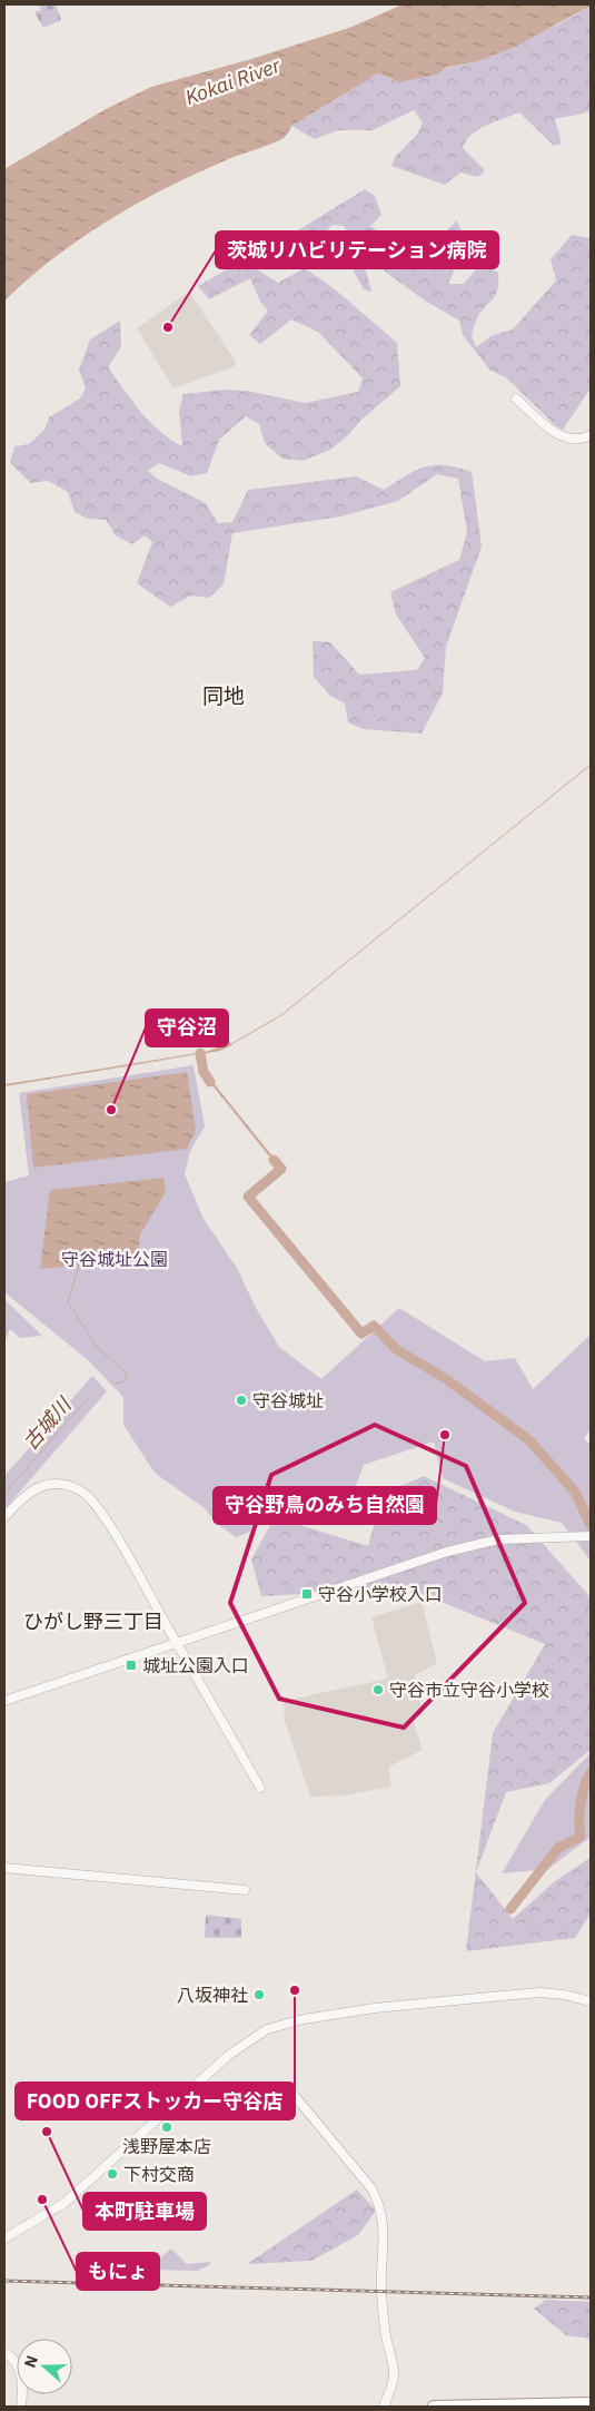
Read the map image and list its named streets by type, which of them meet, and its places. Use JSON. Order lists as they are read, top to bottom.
{
  "districts": ["同地", "ひがし野三丁目"],
  "water": ["Kokai River", "古城川"],
  "parks": ["守谷城址公園"],
  "places": {
    "other": [
      "茨城リハビリテーション病院",
      "守谷沼",
      "守谷城址",
      "守谷野鳥のみち自然園",
      "守谷市立守谷小学校",
      "FOOD OFFストッカー守谷店",
      "八坂神社",
      "浅野屋本店",
      "本町駐車場",
      "下村交商",
      "もにょ"
    ],
    "transit": ["守谷小学校入口", "城址公園入口"]
  },
  "north": "left"
}
